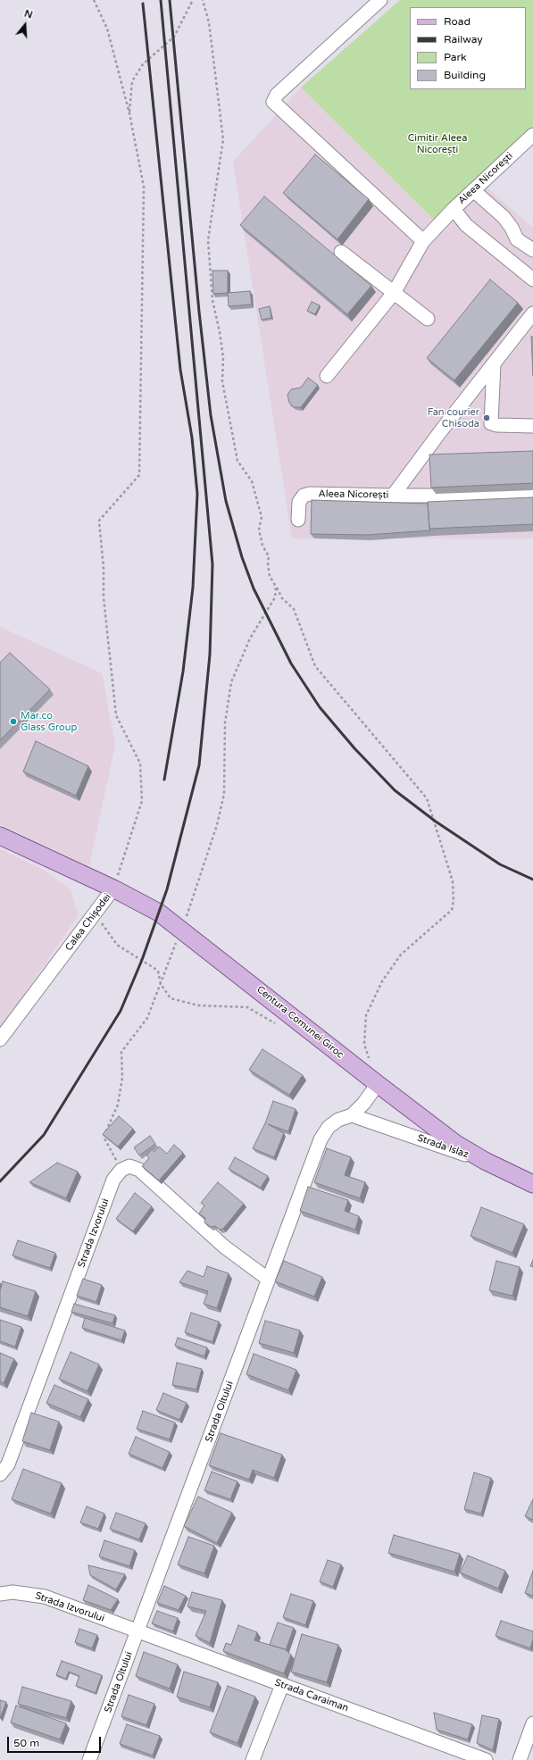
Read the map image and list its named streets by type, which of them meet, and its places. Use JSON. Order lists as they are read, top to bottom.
{
  "streets": {
    "main road": ["Calea Chișodei", "Centura Comunei Giroc", "Strada Islaz"],
    "street": [
      "Aleea Nicorești",
      "Strada Izvorului",
      "Strada Oltului",
      "Strada Caraiman"
    ]
  },
  "crossings": [
    ["Calea Chișodei", "Centura Comunei Giroc"],
    ["Centura Comunei Giroc", "Strada Islaz"],
    ["Centura Comunei Giroc", "Strada Oltului"],
    ["Strada Islaz", "Strada Oltului"],
    ["Strada Izvorului", "Strada Oltului"],
    ["Strada Izvorului", "Strada Caraiman"],
    ["Strada Oltului", "Strada Caraiman"]
  ],
  "parks": ["Cimitir Aleea Nicorești"],
  "places": ["Fan courier Chisoda", "Mar.co Glass Group"],
  "legend": [
    "Road",
    "Railway",
    "Park",
    "Building"
  ],
  "scale_bar": "50 m",
  "north": "top"
}
